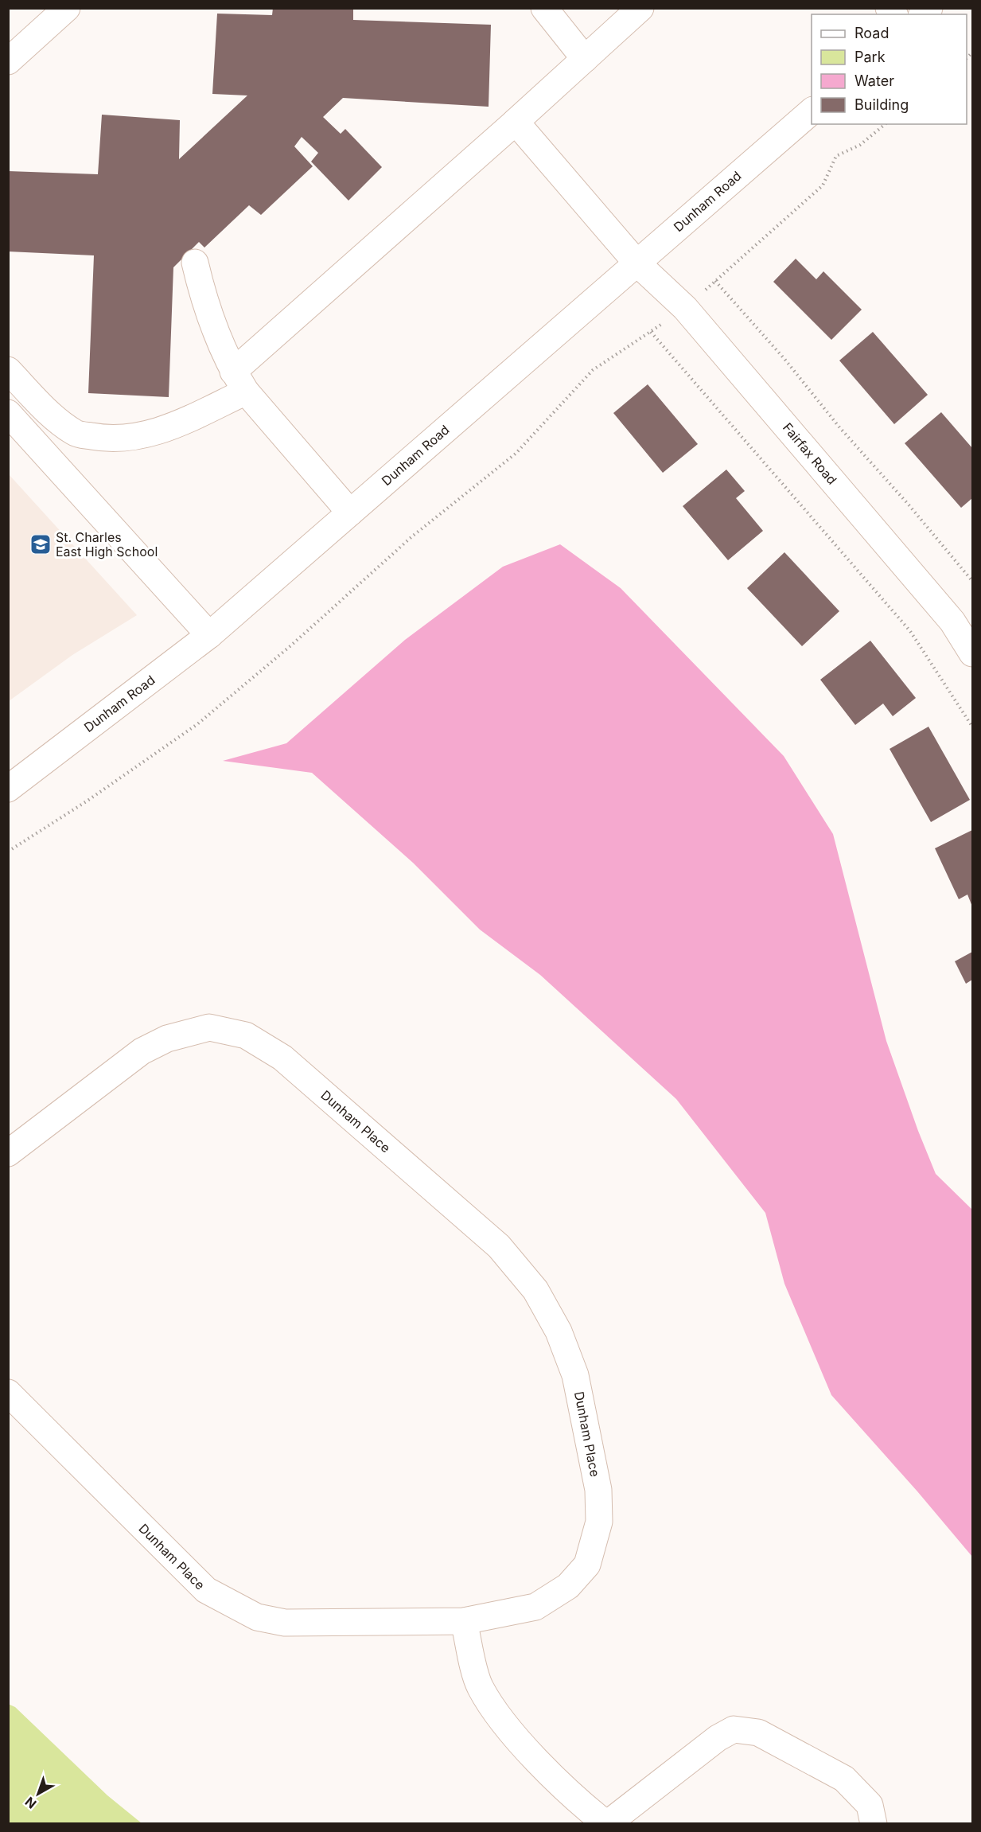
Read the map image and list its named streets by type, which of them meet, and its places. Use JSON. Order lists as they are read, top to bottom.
{
  "streets": {
    "street": ["Dunham Road", "Fairfax Road", "Dunham Place"]
  },
  "crossings": [
    ["Dunham Road", "Fairfax Road"]
  ],
  "places": {
    "school or university": ["St. Charles East High School"]
  },
  "legend": [
    "Road",
    "Park",
    "Water",
    "Building"
  ],
  "north": "bottom left"
}
